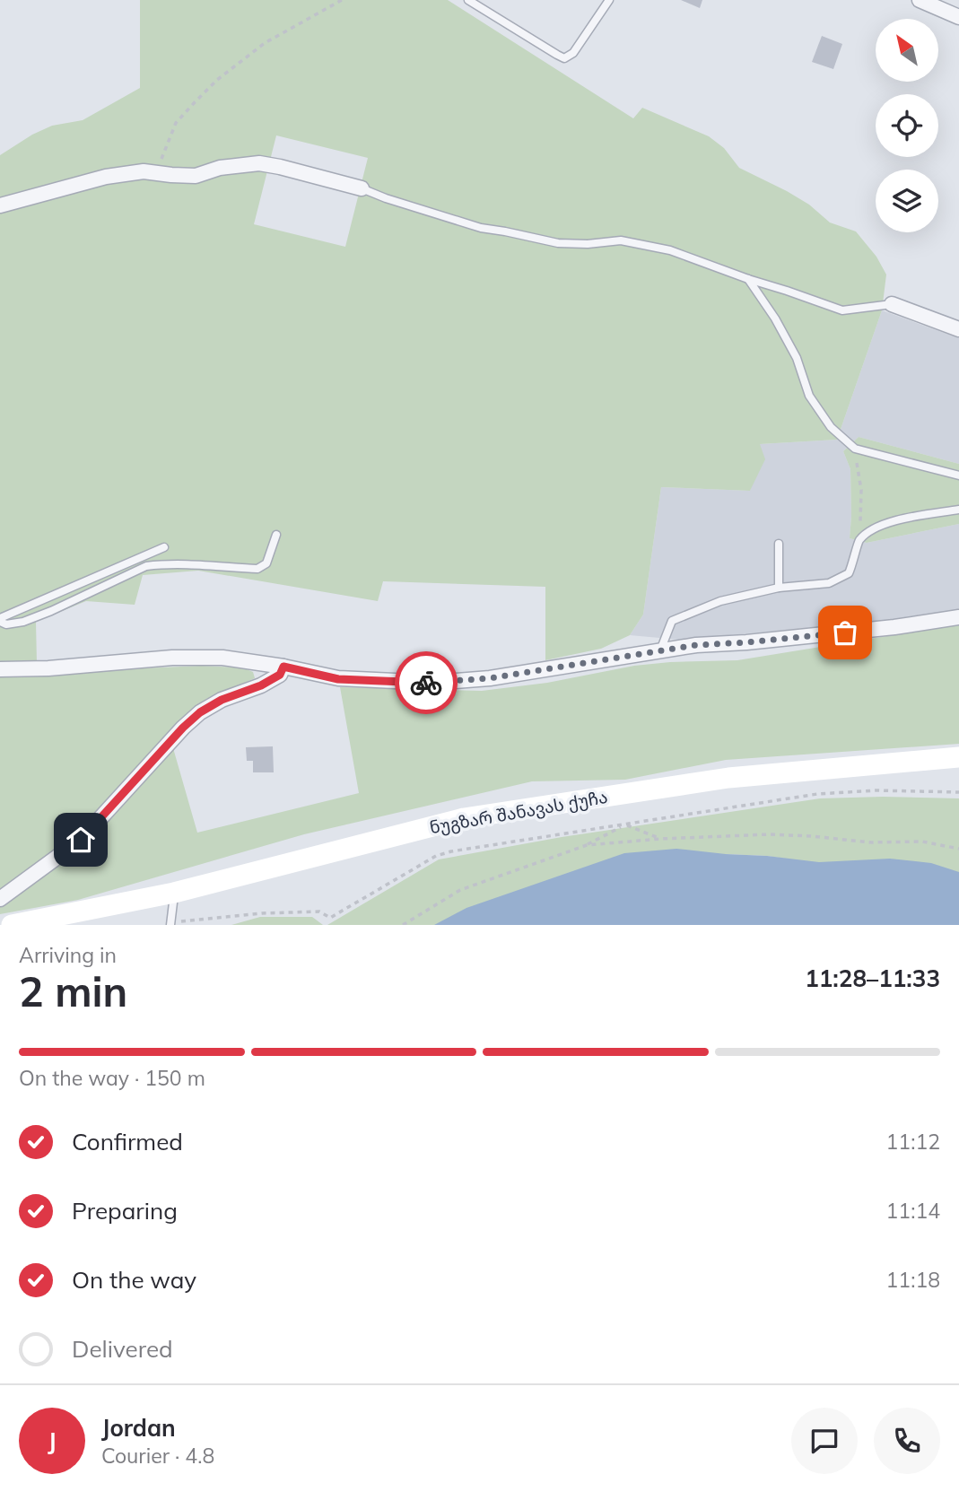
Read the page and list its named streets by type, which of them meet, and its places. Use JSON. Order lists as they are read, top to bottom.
{
  "streets": {
    "main road": ["ნუგზარ შანავას ქუჩა"]
  },
  "north": "top left",
  "page": {
    "heading": ["2 min", "Arriving in", "11:28–11:33"],
    "panel": ["Jordan", "Courier · 4.8"],
    "bar": "On the way · 150 m",
    "list": [
      ["Confirmed", "11:12"],
      ["Preparing", "11:14"],
      ["On the way", "11:18"],
      "Delivered"
    ],
    "round": "J"
  }
}
